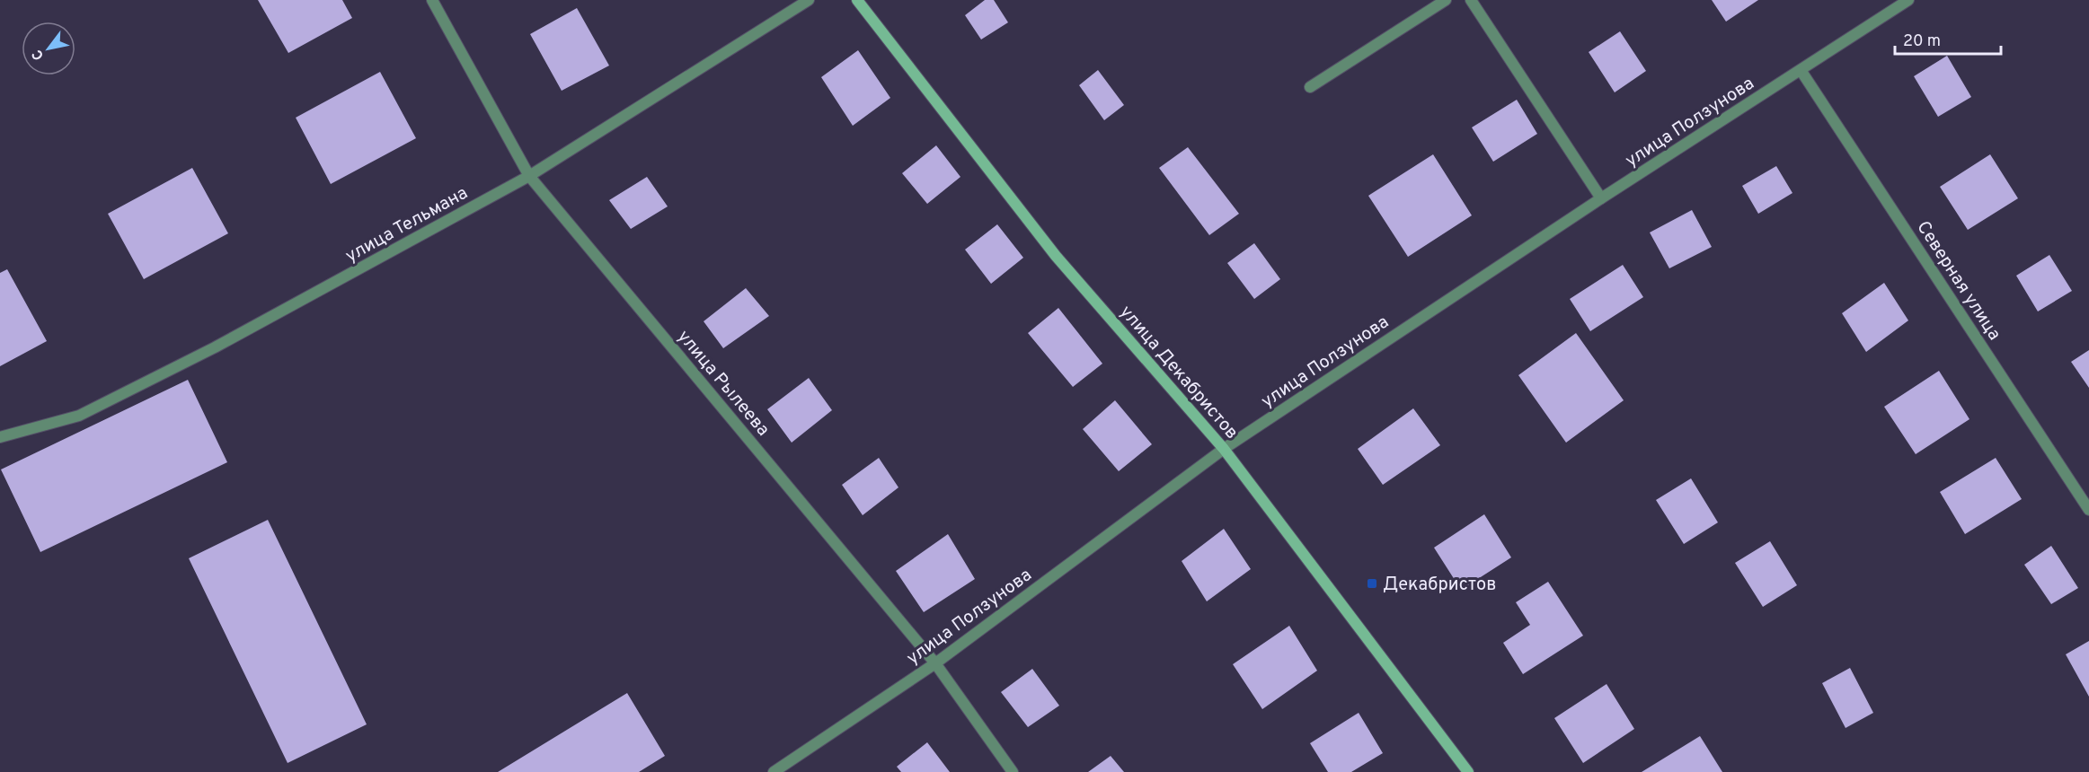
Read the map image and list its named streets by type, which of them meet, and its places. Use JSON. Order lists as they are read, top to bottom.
{
  "streets": {
    "street": [
      "улица Ползунова",
      "улица Тельмана",
      "Северная улица",
      "улица Декабристов",
      "улица Рылеева"
    ]
  },
  "crossings": [
    ["улица Ползунова", "Северная улица"],
    ["улица Ползунова", "улица Декабристов"],
    ["улица Ползунова", "улица Рылеева"],
    ["улица Тельмана", "улица Рылеева"]
  ],
  "places": {
    "transit": ["Декабристов"]
  },
  "scale_bar": "20 m",
  "north": "bottom left"
}
